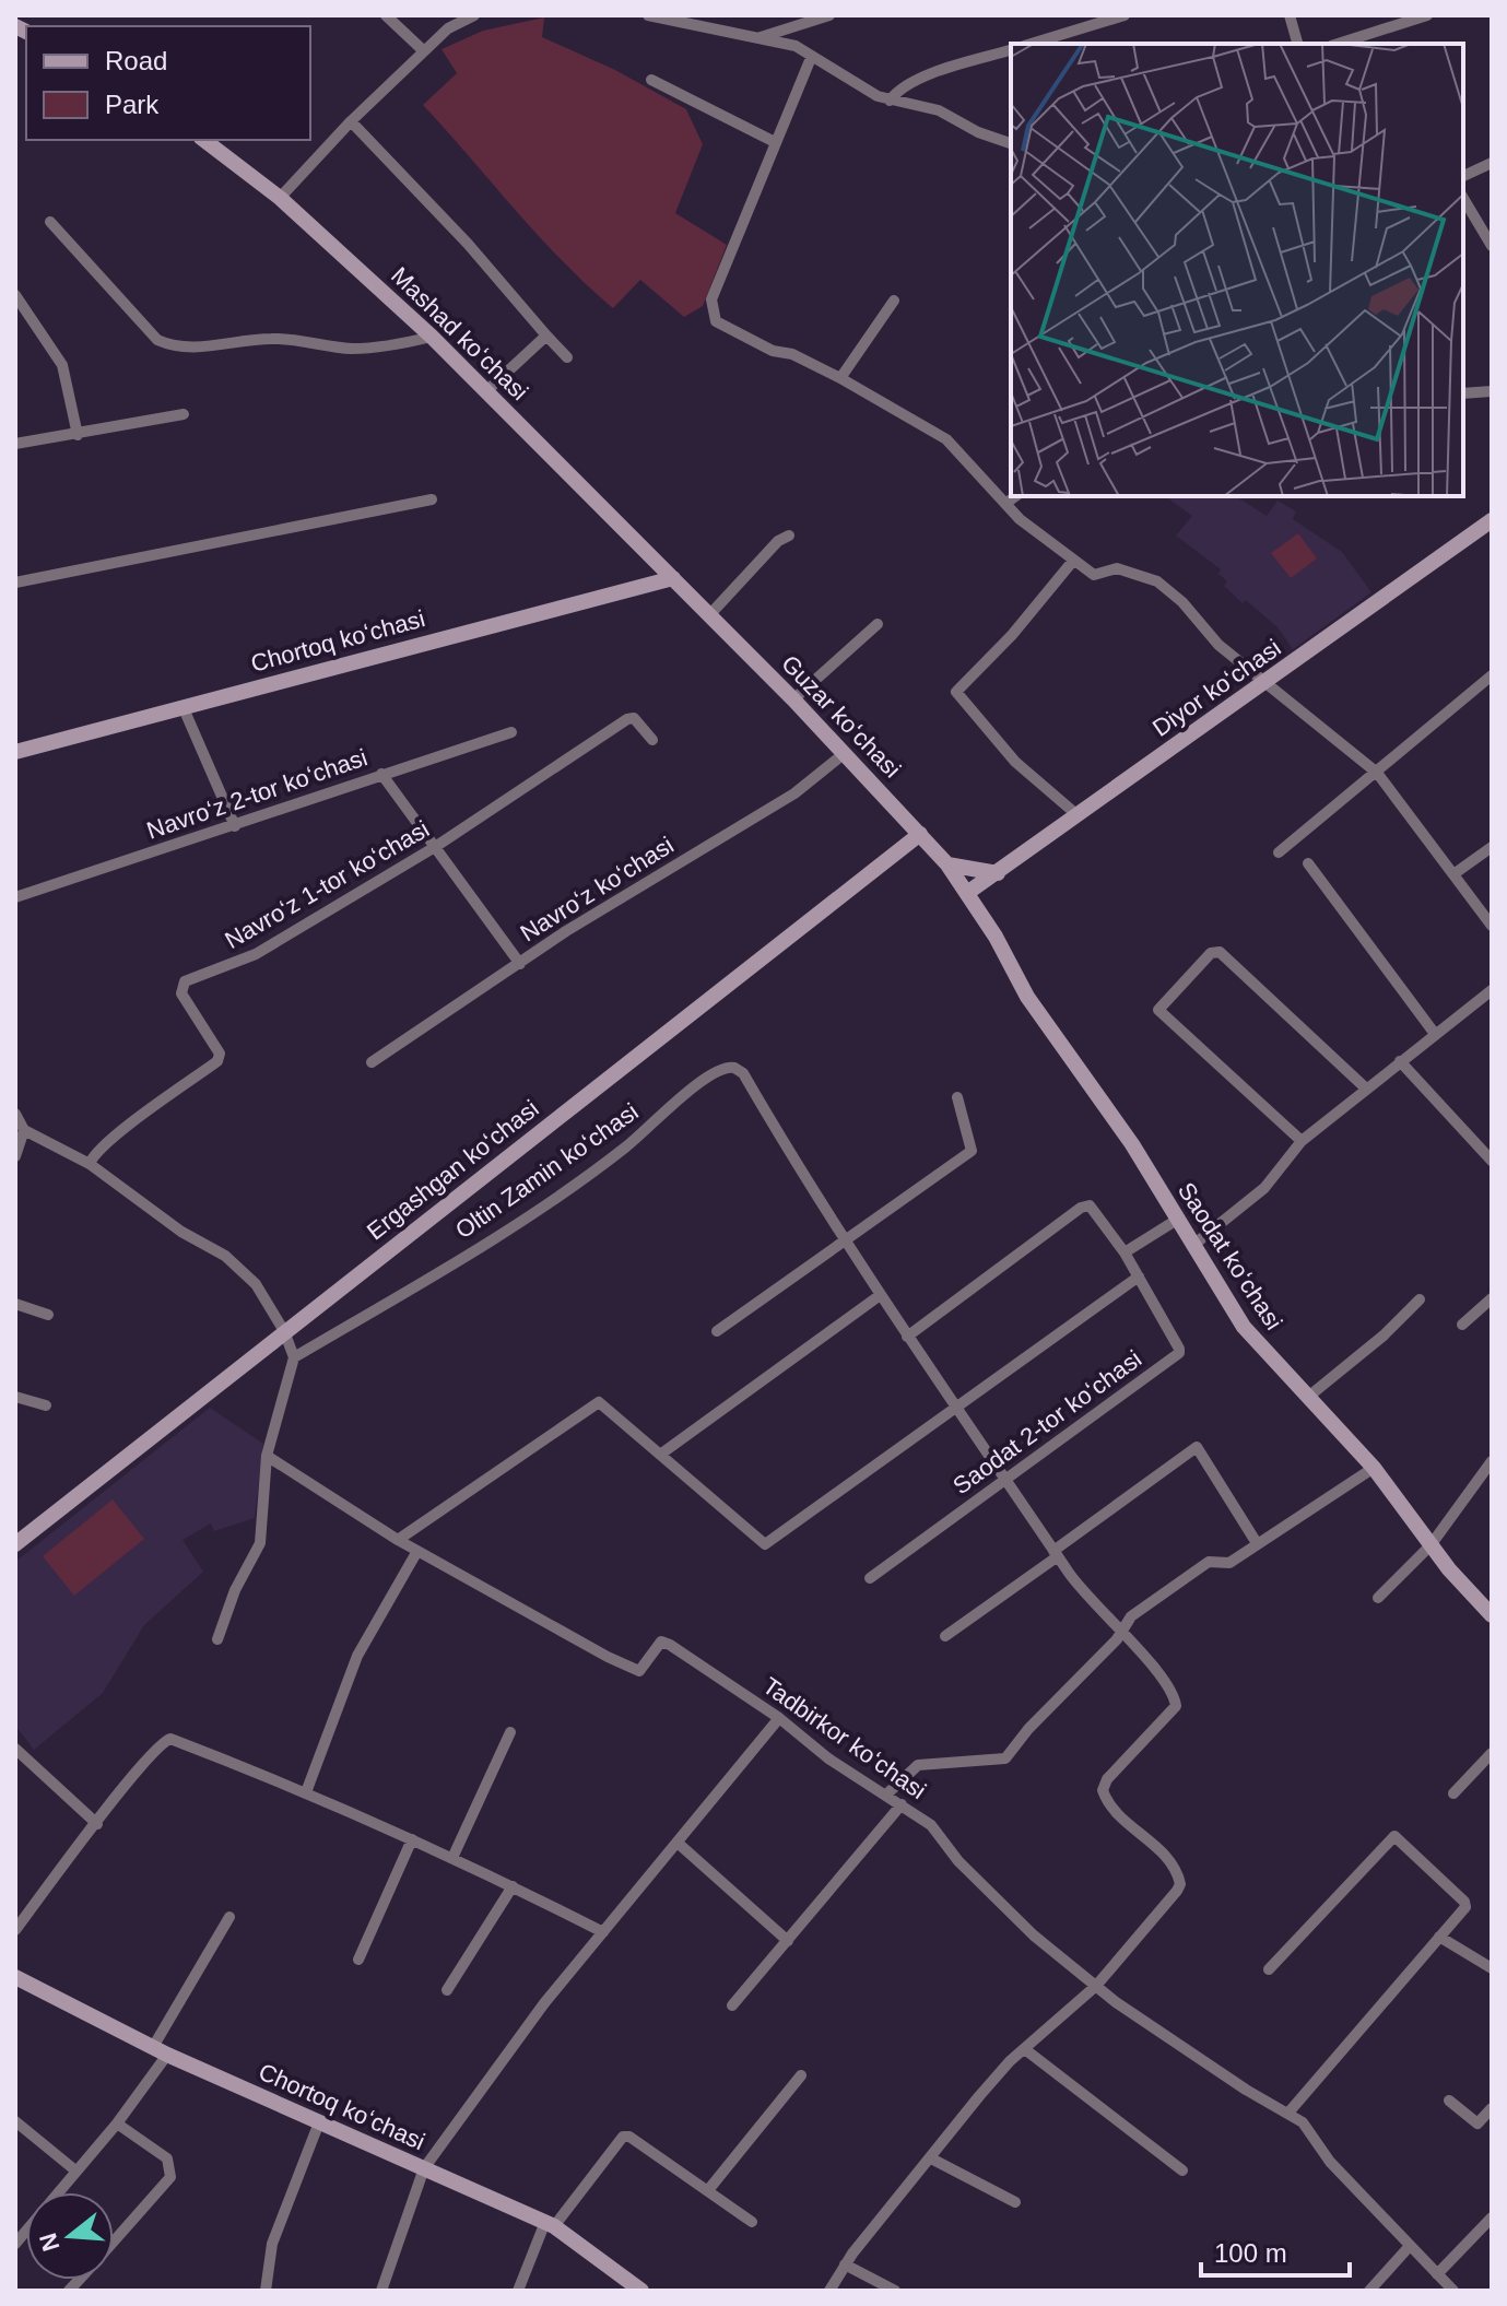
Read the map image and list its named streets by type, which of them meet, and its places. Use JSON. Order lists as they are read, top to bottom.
{
  "streets": {
    "street": [
      "Mashad koʻchasi",
      "Chortoq koʻchasi",
      "Diyor koʻchasi",
      "Guzar koʻchasi",
      "Navroʻz 2-tor koʻchasi",
      "Navroʻz 1-tor koʻchasi",
      "Navroʻz koʻchasi",
      "Ergashgan koʻchasi",
      "Oltin Zamin koʻchasi",
      "Saodat koʻchasi",
      "Saodat 2-tor koʻchasi",
      "Tadbirkor koʻchasi"
    ]
  },
  "crossings": [
    ["Mashad koʻchasi", "Chortoq koʻchasi"],
    ["Mashad koʻchasi", "Guzar koʻchasi"],
    ["Chortoq koʻchasi", "Guzar koʻchasi"],
    ["Diyor koʻchasi", "Guzar koʻchasi"],
    ["Diyor koʻchasi", "Saodat koʻchasi"],
    ["Guzar koʻchasi", "Navroʻz koʻchasi"],
    ["Guzar koʻchasi", "Ergashgan koʻchasi"],
    ["Guzar koʻchasi", "Saodat koʻchasi"]
  ],
  "legend": ["Road", "Park"],
  "scale_bar": "100 m",
  "north": "left"
}
